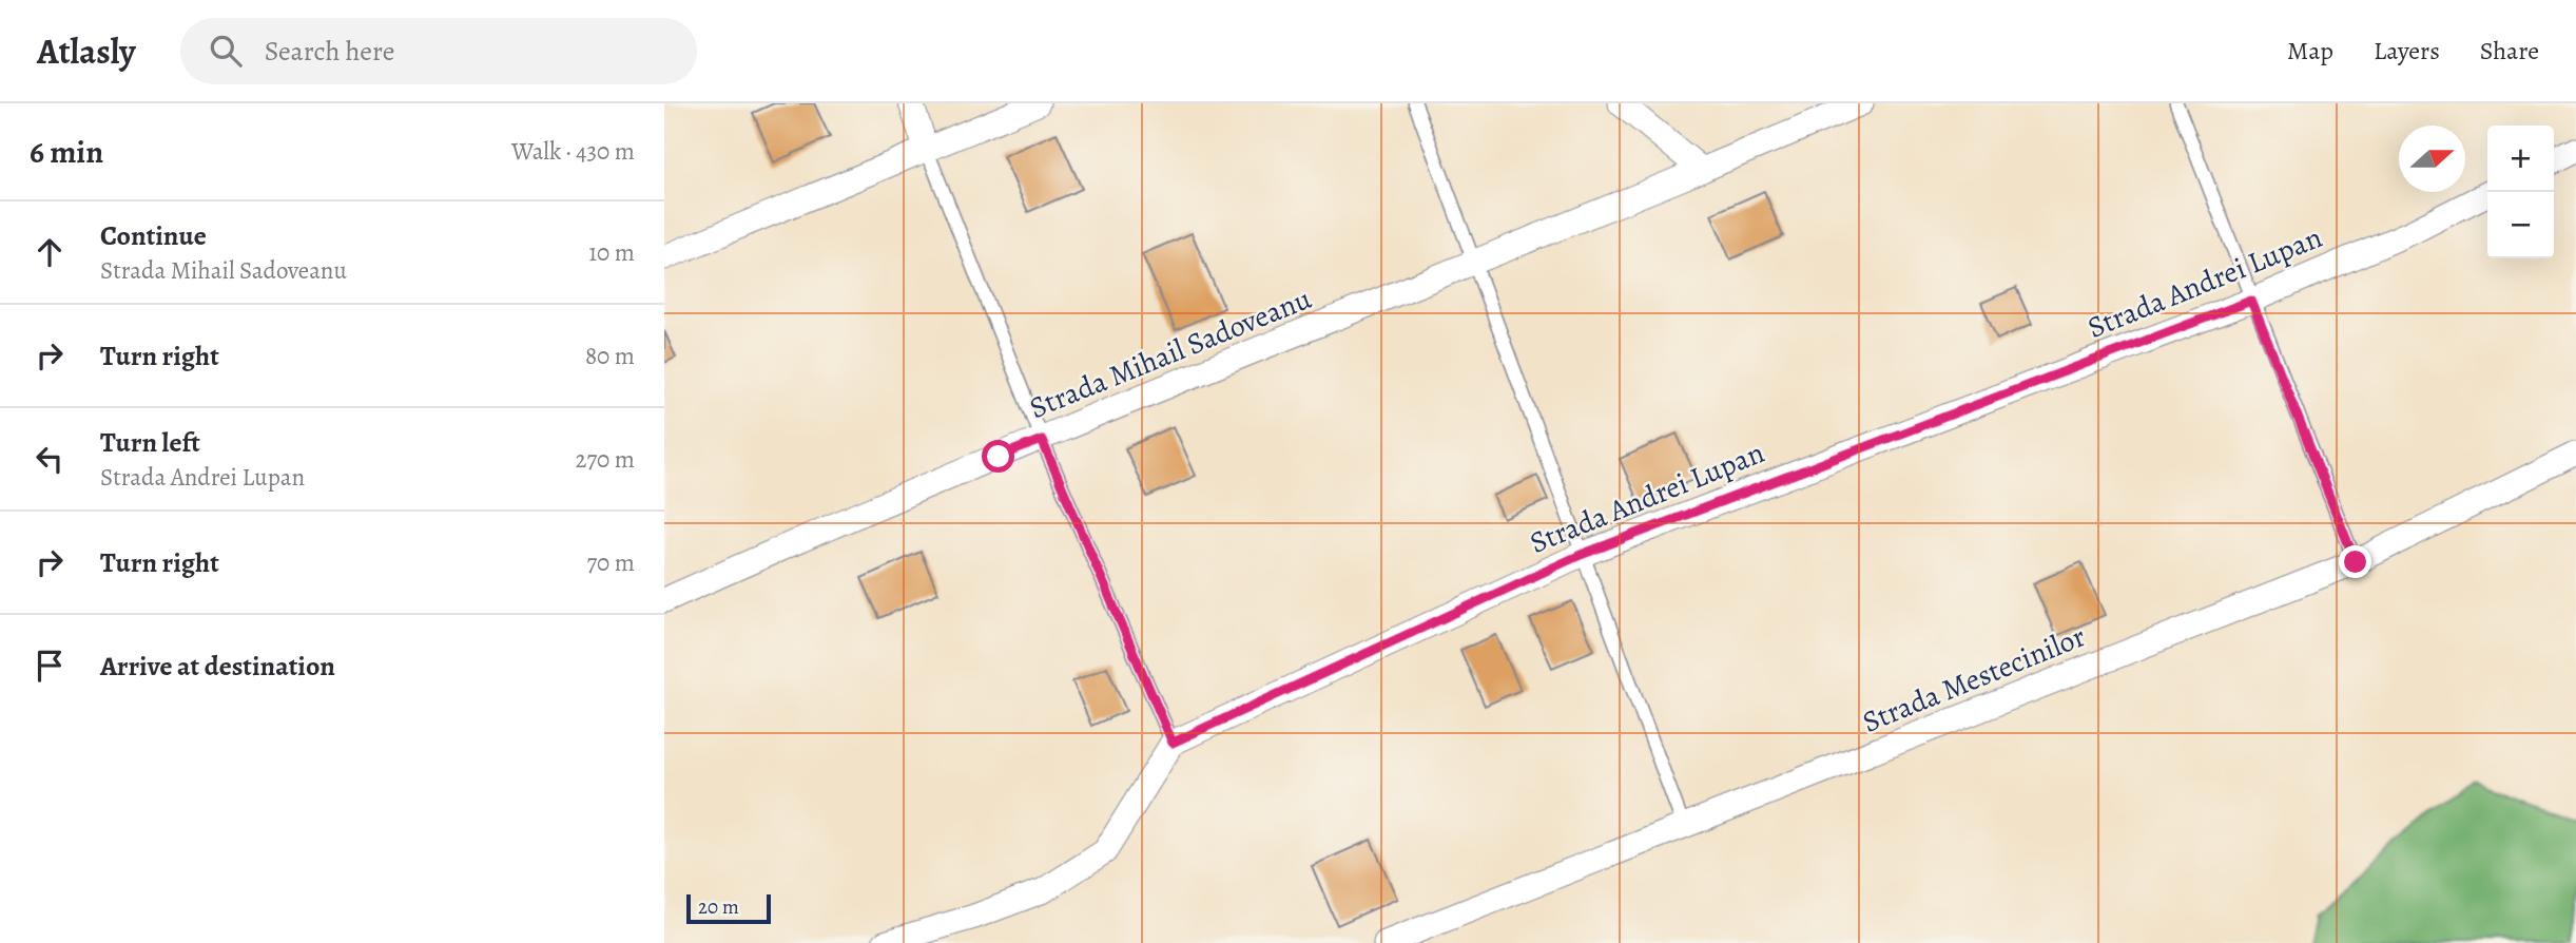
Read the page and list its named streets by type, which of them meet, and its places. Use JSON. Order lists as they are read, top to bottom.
{
  "streets": {
    "street": ["Strada Andrei Lupan", "Strada Mihail Sadoveanu", "Strada Mestecinilor"]
  },
  "scale_bar": "20 m",
  "north": "right",
  "page": {
    "header": "Atlasly",
    "search": "Search here",
    "nav": ["Map", "Layers", "Share"],
    "heading": ["6 min", "Walk · 430 m"],
    "map_buttons": ["+", "−"],
    "list": [
      ["Continue", "Strada Mihail Sadoveanu", "10 m"],
      ["Turn right", "80 m"],
      ["Turn left", "Strada Andrei Lupan", "270 m"],
      ["Turn right", "70 m"],
      "Arrive at destination"
    ],
    "scale": "20 m"
  }
}
